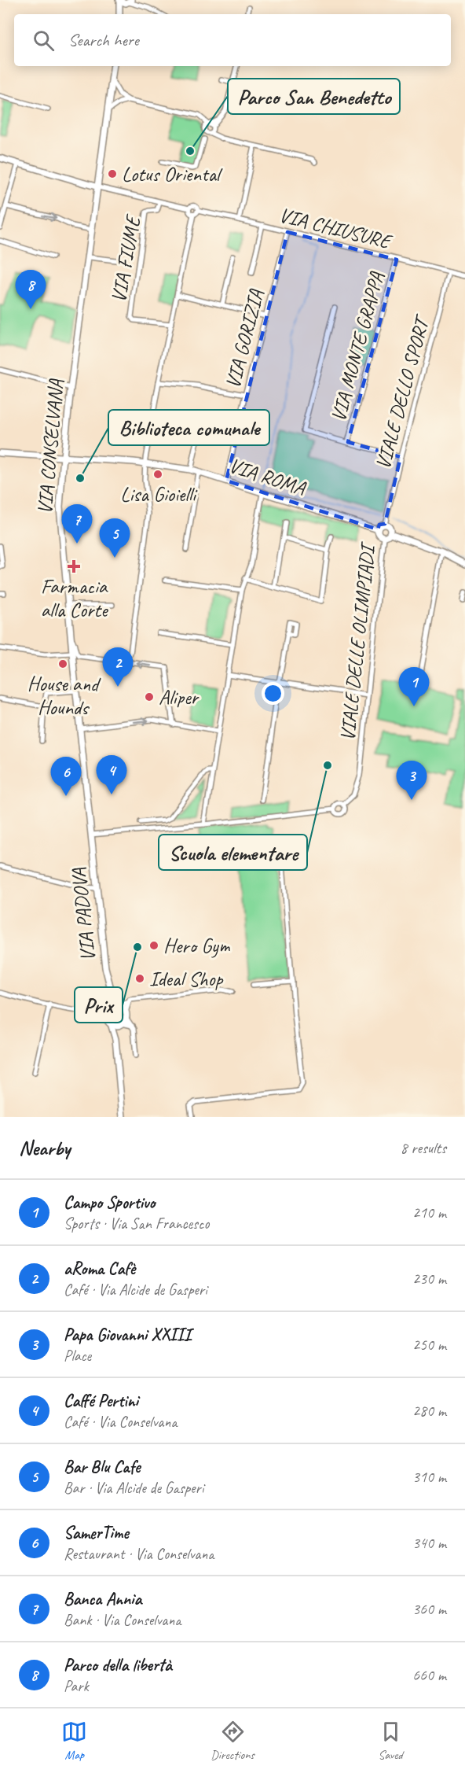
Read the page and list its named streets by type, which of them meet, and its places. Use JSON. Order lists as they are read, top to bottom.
{
  "streets": {
    "main road": ["VIA CONSELVANA", "VIA ROMA", "VIA PADOVA"],
    "street": [
      "VIA CHIUSURE",
      "VIA FIUME",
      "VIA GORIZIA",
      "VIA MONTE GRAPPA",
      "VIALE DELLO SPORT",
      "VIALE DELLE OLIMPIADI"
    ]
  },
  "crossings": [
    ["VIA CHIUSURE", "VIA FIUME"],
    ["VIA CHIUSURE", "VIA GORIZIA"],
    ["VIA CHIUSURE", "VIA MONTE GRAPPA"],
    ["VIA CHIUSURE", "VIALE DELLO SPORT"],
    ["VIA CHIUSURE", "VIA CONSELVANA"],
    ["VIA GORIZIA", "VIA ROMA"],
    ["VIA MONTE GRAPPA", "VIALE DELLO SPORT"],
    ["VIALE DELLO SPORT", "VIA ROMA"],
    ["VIALE DELLO SPORT", "VIALE DELLE OLIMPIADI"],
    ["VIA CONSELVANA", "VIA ROMA"],
    ["VIA CONSELVANA", "VIA PADOVA"],
    ["VIA ROMA", "VIALE DELLE OLIMPIADI"]
  ],
  "places": {
    "other": [
      "Parco San Benedetto",
      "Lotus Oriental",
      "Lisa Gioielli",
      "Biblioteca comunale",
      "House and Hounds",
      "Aliper",
      "Scuola elementare",
      "Hero Gym",
      "Prix",
      "Ideal Shop"
    ],
    "health": ["Farmacia alla Corte"]
  },
  "page": {
    "search": "Search here",
    "pins": [
      "8",
      "7",
      "5",
      "2",
      "1",
      "4",
      "6",
      "3"
    ],
    "heading": ["Nearby", "8 results"],
    "list": [
      {
        "mark": "1",
        "name": "Campo Sportivo",
        "note": "Sports · Via San Francesco",
        "value": "210 m"
      },
      {
        "mark": "2",
        "name": "aRoma Cafè",
        "note": "Café · Via Alcide de Gasperi",
        "value": "230 m"
      },
      {
        "mark": "3",
        "name": "Papa Giovanni XXIII",
        "note": "Place",
        "value": "250 m"
      },
      {
        "mark": "4",
        "name": "Caffé Pertini",
        "note": "Café · Via Conselvana",
        "value": "280 m"
      },
      {
        "mark": "5",
        "name": "Bar Blu Cafe",
        "note": "Bar · Via Alcide de Gasperi",
        "value": "310 m"
      },
      {
        "mark": "6",
        "name": "SamerTime",
        "note": "Restaurant · Via Conselvana",
        "value": "340 m"
      },
      {
        "mark": "7",
        "name": "Banca Annia",
        "note": "Bank · Via Conselvana",
        "value": "360 m"
      },
      {
        "mark": "8",
        "name": "Parco della libertà",
        "note": "Park",
        "value": "660 m"
      }
    ],
    "nav": ["Map", "Directions", "Saved"]
  }
}
